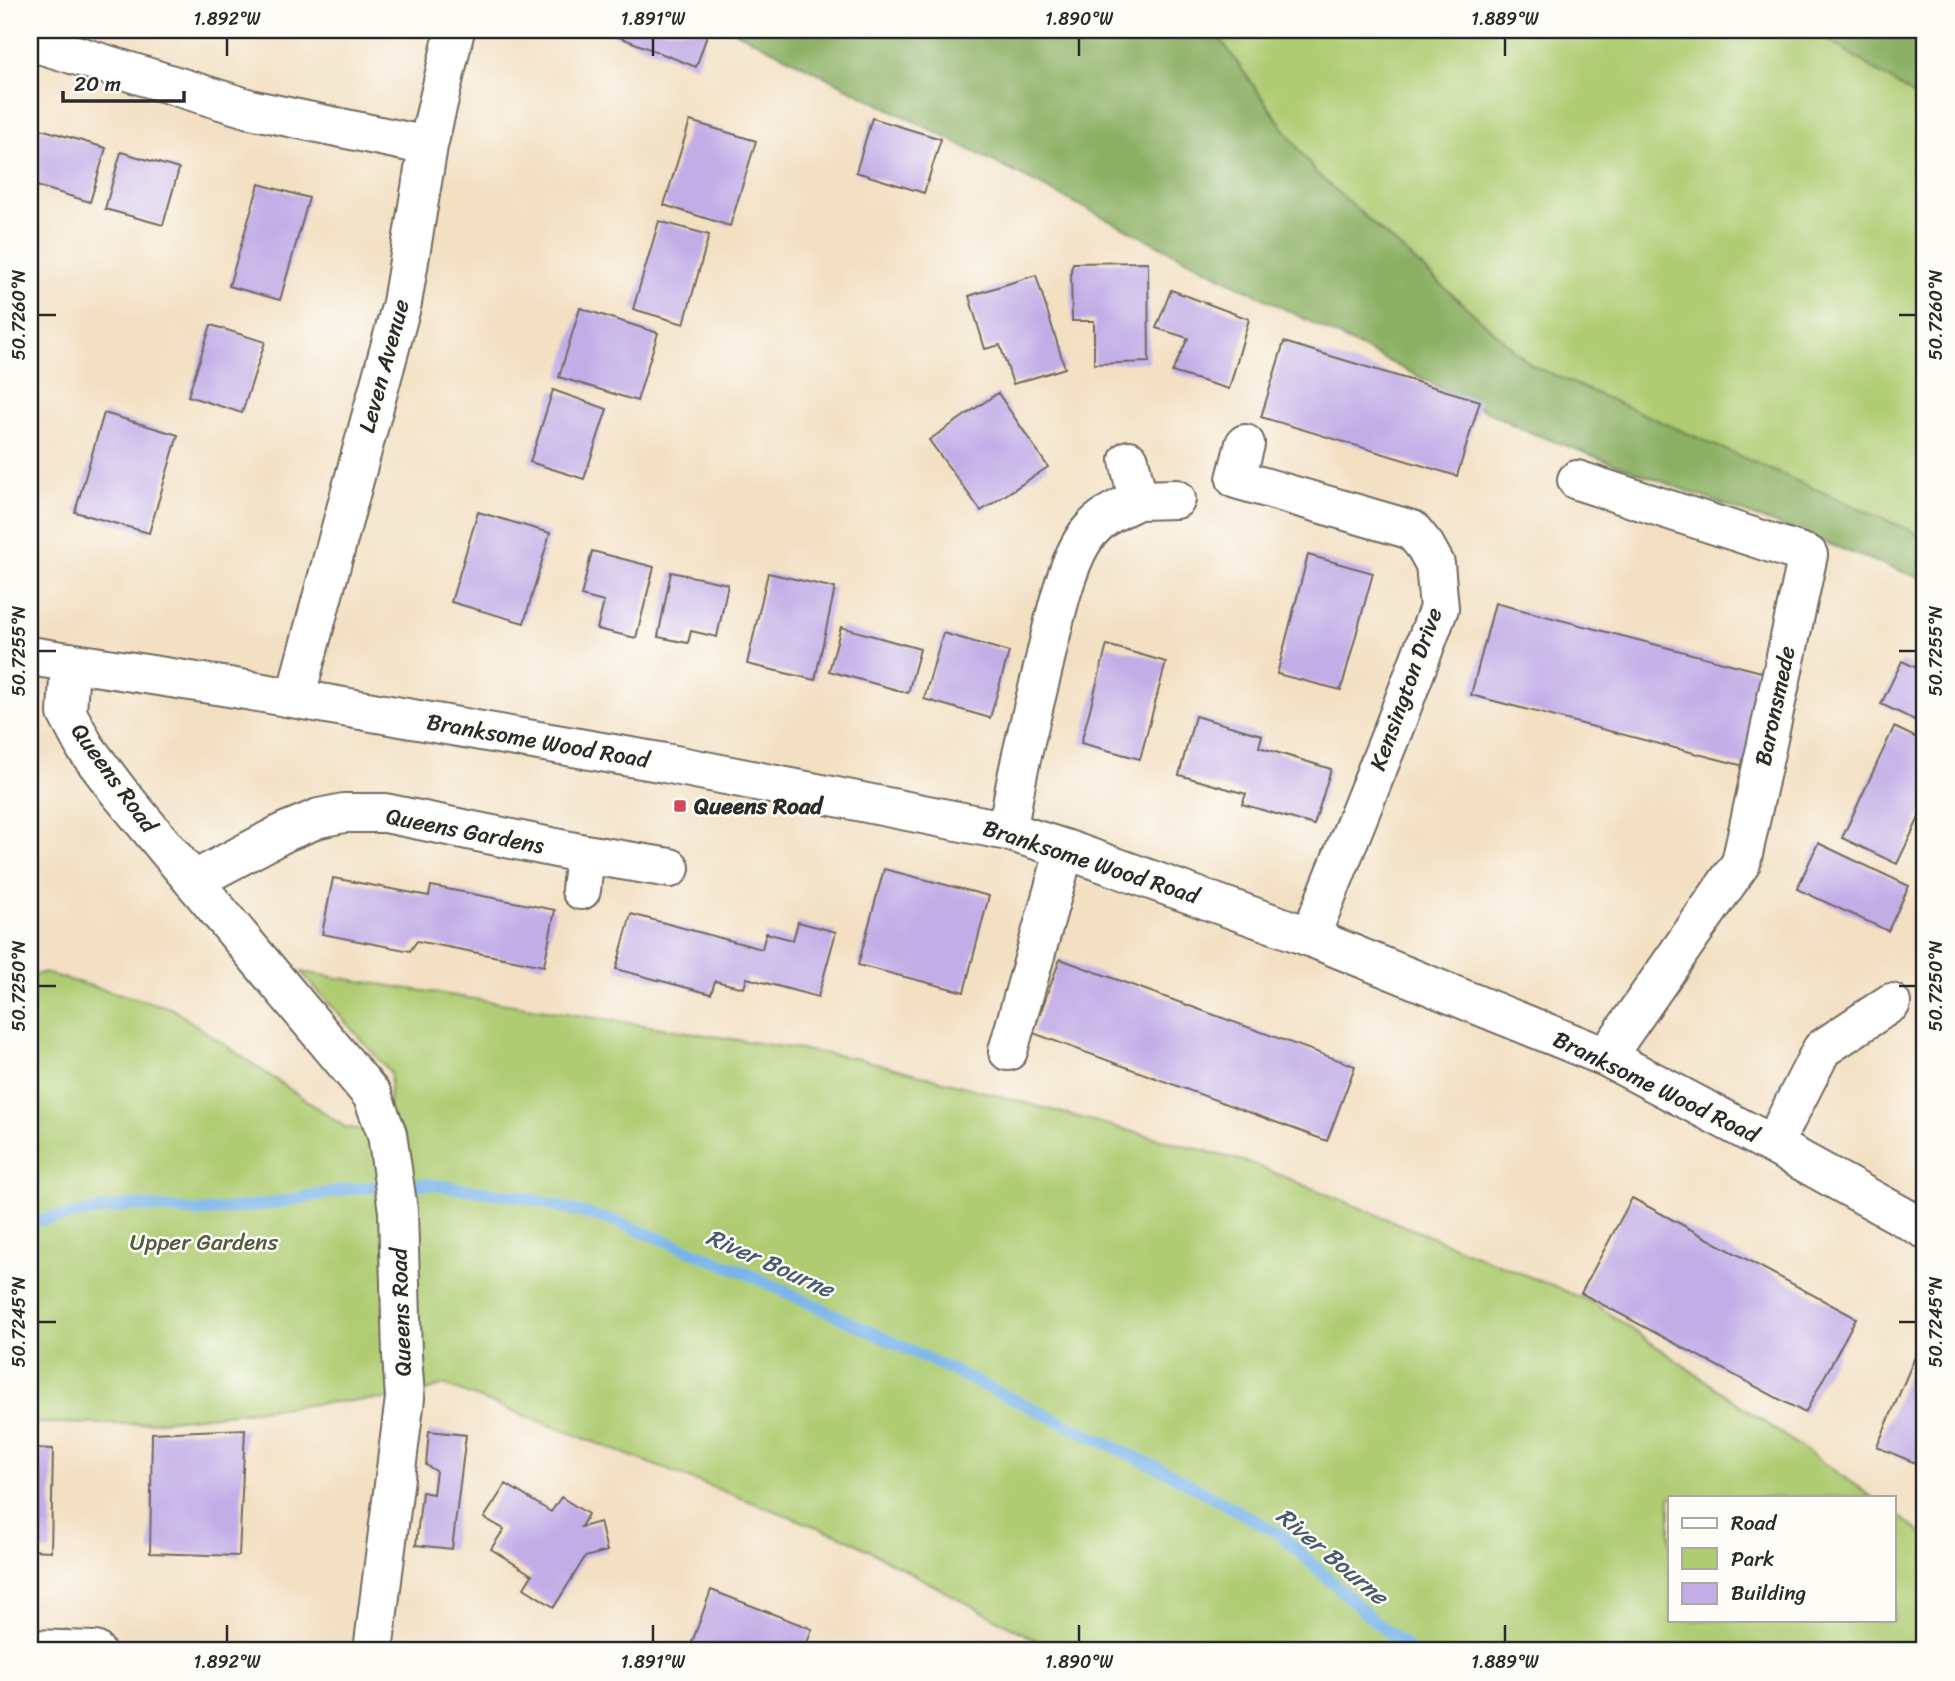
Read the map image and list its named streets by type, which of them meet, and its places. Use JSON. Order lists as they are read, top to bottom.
{
  "streets": {
    "street": [
      "Leven Avenue",
      "Kensington Drive",
      "Baronsmede",
      "Branksome Wood Road",
      "Queens Road",
      "Queens Gardens"
    ]
  },
  "crossings": [
    ["Leven Avenue", "Branksome Wood Road"],
    ["Kensington Drive", "Branksome Wood Road"],
    ["Baronsmede", "Branksome Wood Road"],
    ["Branksome Wood Road", "Queens Road"],
    ["Queens Road", "Queens Gardens"]
  ],
  "water": ["River Bourne"],
  "parks": ["Upper Gardens"],
  "places": {
    "transit": ["Queens Road"]
  },
  "legend": ["Road", "Park", "Building"],
  "scale_bar": "20 m",
  "coordinates": [
    "1.892°W",
    "1.891°W",
    "1.890°W",
    "1.889°W",
    "50.7260°N",
    "50.7255°N",
    "50.7250°N",
    "50.7245°N"
  ]
}
